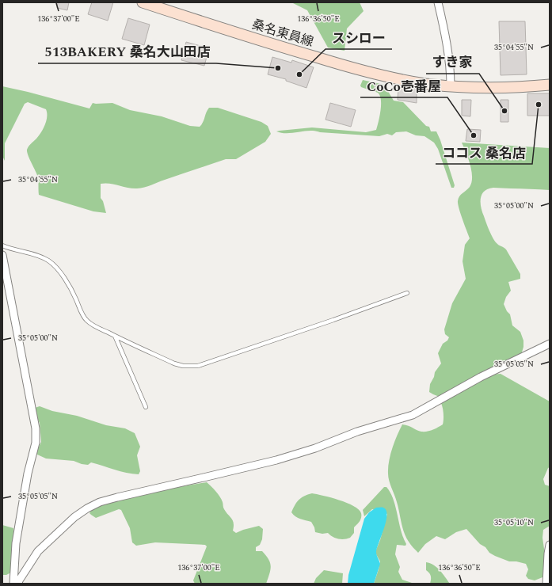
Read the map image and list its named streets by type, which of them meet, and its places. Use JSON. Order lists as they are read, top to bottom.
{
  "streets": {
    "main road": ["桑名東員線"]
  },
  "places": [
    "513BAKERY 桑名大山田店",
    "スシロー",
    "ココス 桑名店",
    "すき家",
    "CoCo壱番屋"
  ],
  "coordinates": [
    "136°37'00\"E",
    "136°36'50\"E",
    "35°04'55\"N",
    "35°05'00\"N",
    "35°05'05\"N",
    "35°05'10\"N"
  ]
}
